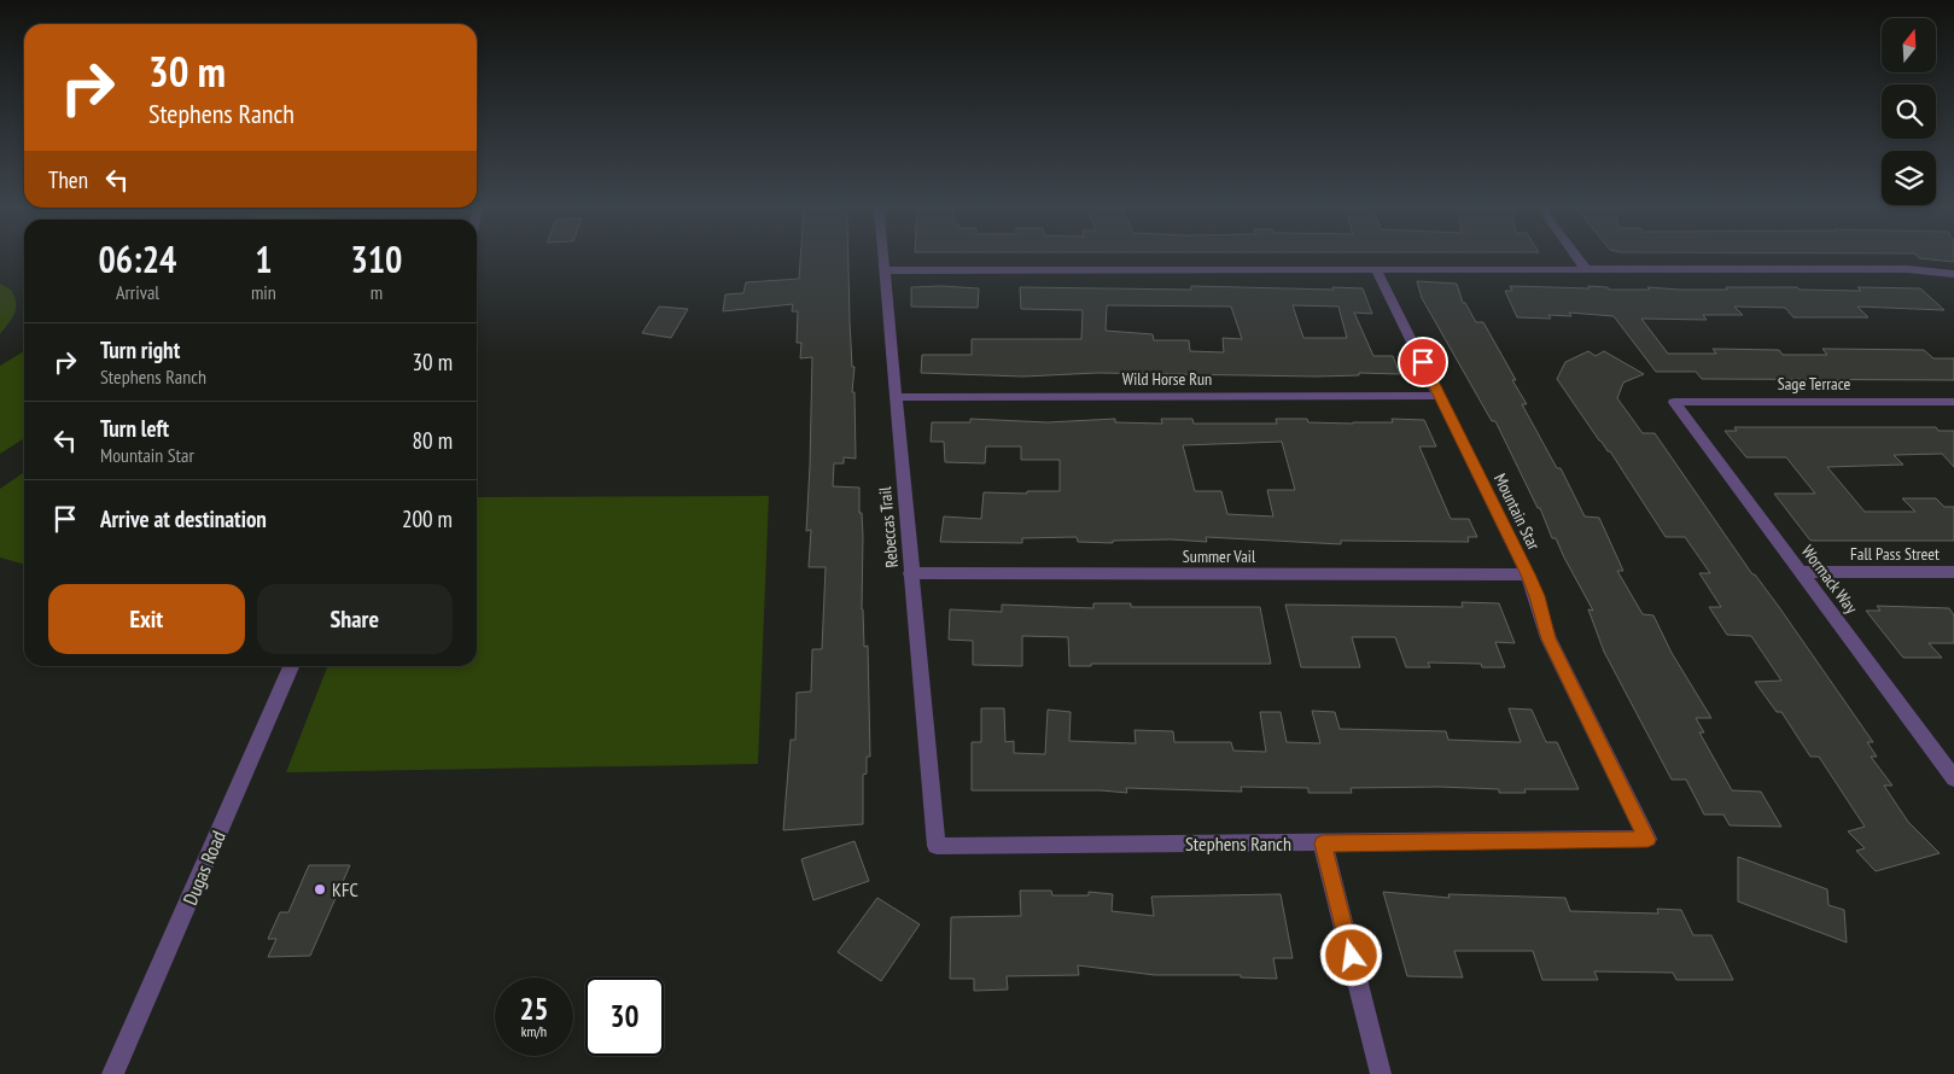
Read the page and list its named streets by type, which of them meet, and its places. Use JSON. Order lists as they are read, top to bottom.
{
  "streets": {
    "street": [
      "Wild Horse Run",
      "Sage Terrace",
      "Mountain Star",
      "Rebeccas Trail",
      "Fall Pass Street",
      "Summer Vail",
      "Wormack Way",
      "Stephens Ranch",
      "Dugas Road"
    ]
  },
  "crossings": [
    ["Wild Horse Run", "Mountain Star"],
    ["Wild Horse Run", "Rebeccas Trail"],
    ["Sage Terrace", "Wormack Way"],
    ["Mountain Star", "Summer Vail"],
    ["Mountain Star", "Stephens Ranch"],
    ["Rebeccas Trail", "Summer Vail"],
    ["Rebeccas Trail", "Stephens Ranch"],
    ["Fall Pass Street", "Wormack Way"]
  ],
  "places": ["KFC"],
  "north": "top",
  "page": {
    "turn": ["30 m", "Stephens Ranch"],
    "then": "Then",
    "eta": [
      "06:24",
      "Arrival",
      "1",
      "min",
      "310",
      "m"
    ],
    "list": [
      {
        "name": "Turn right",
        "note": "Stephens Ranch",
        "value": "30 m"
      },
      {
        "name": "Turn left",
        "note": "Mountain Star",
        "value": "80 m"
      },
      {
        "name": "Arrive at destination",
        "value": "200 m"
      }
    ],
    "buttons": ["Exit", "Share"],
    "speed": "25 km/h",
    "limit": "30"
  }
}
